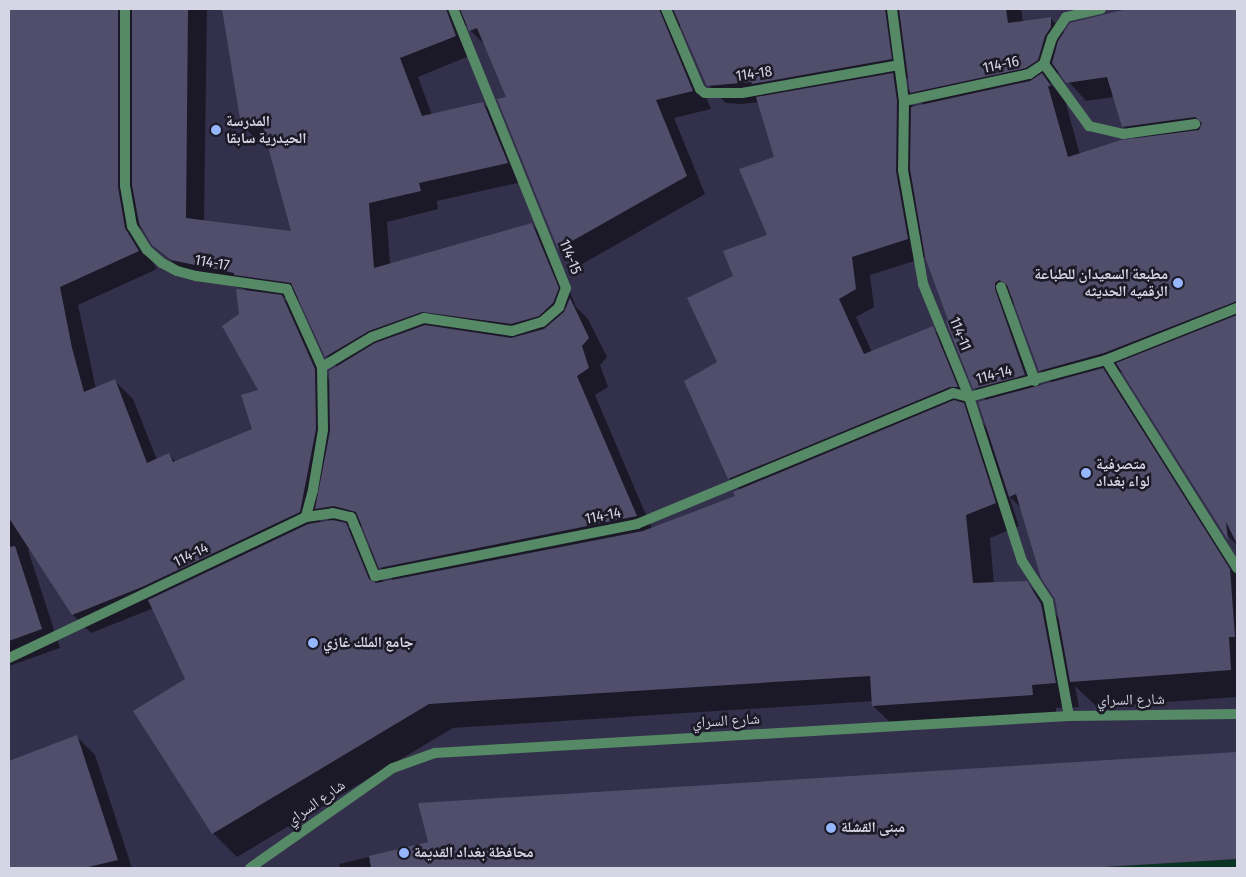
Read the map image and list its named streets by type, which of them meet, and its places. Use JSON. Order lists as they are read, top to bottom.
{
  "streets": {
    "street": [
      "114-16",
      "114-18",
      "114-15",
      "114-17",
      "114-11",
      "114-14",
      "شارع السراي"
    ]
  },
  "crossings": [
    ["114-16", "114-11"],
    ["114-18", "114-11"],
    ["114-15", "114-17"],
    ["114-17", "114-14"],
    ["114-11", "114-14"],
    ["114-11", "شارع السراي"]
  ],
  "places": [
    "المدرسة الحيدرية سابقا",
    "مطبعة السعيدان للطباعة الرقميه الحديثه",
    "متصرفية لواء بغداد",
    "جامع الملك غازي",
    "مبنى القشلة",
    "محافظة بغداد القديمة"
  ]
}
